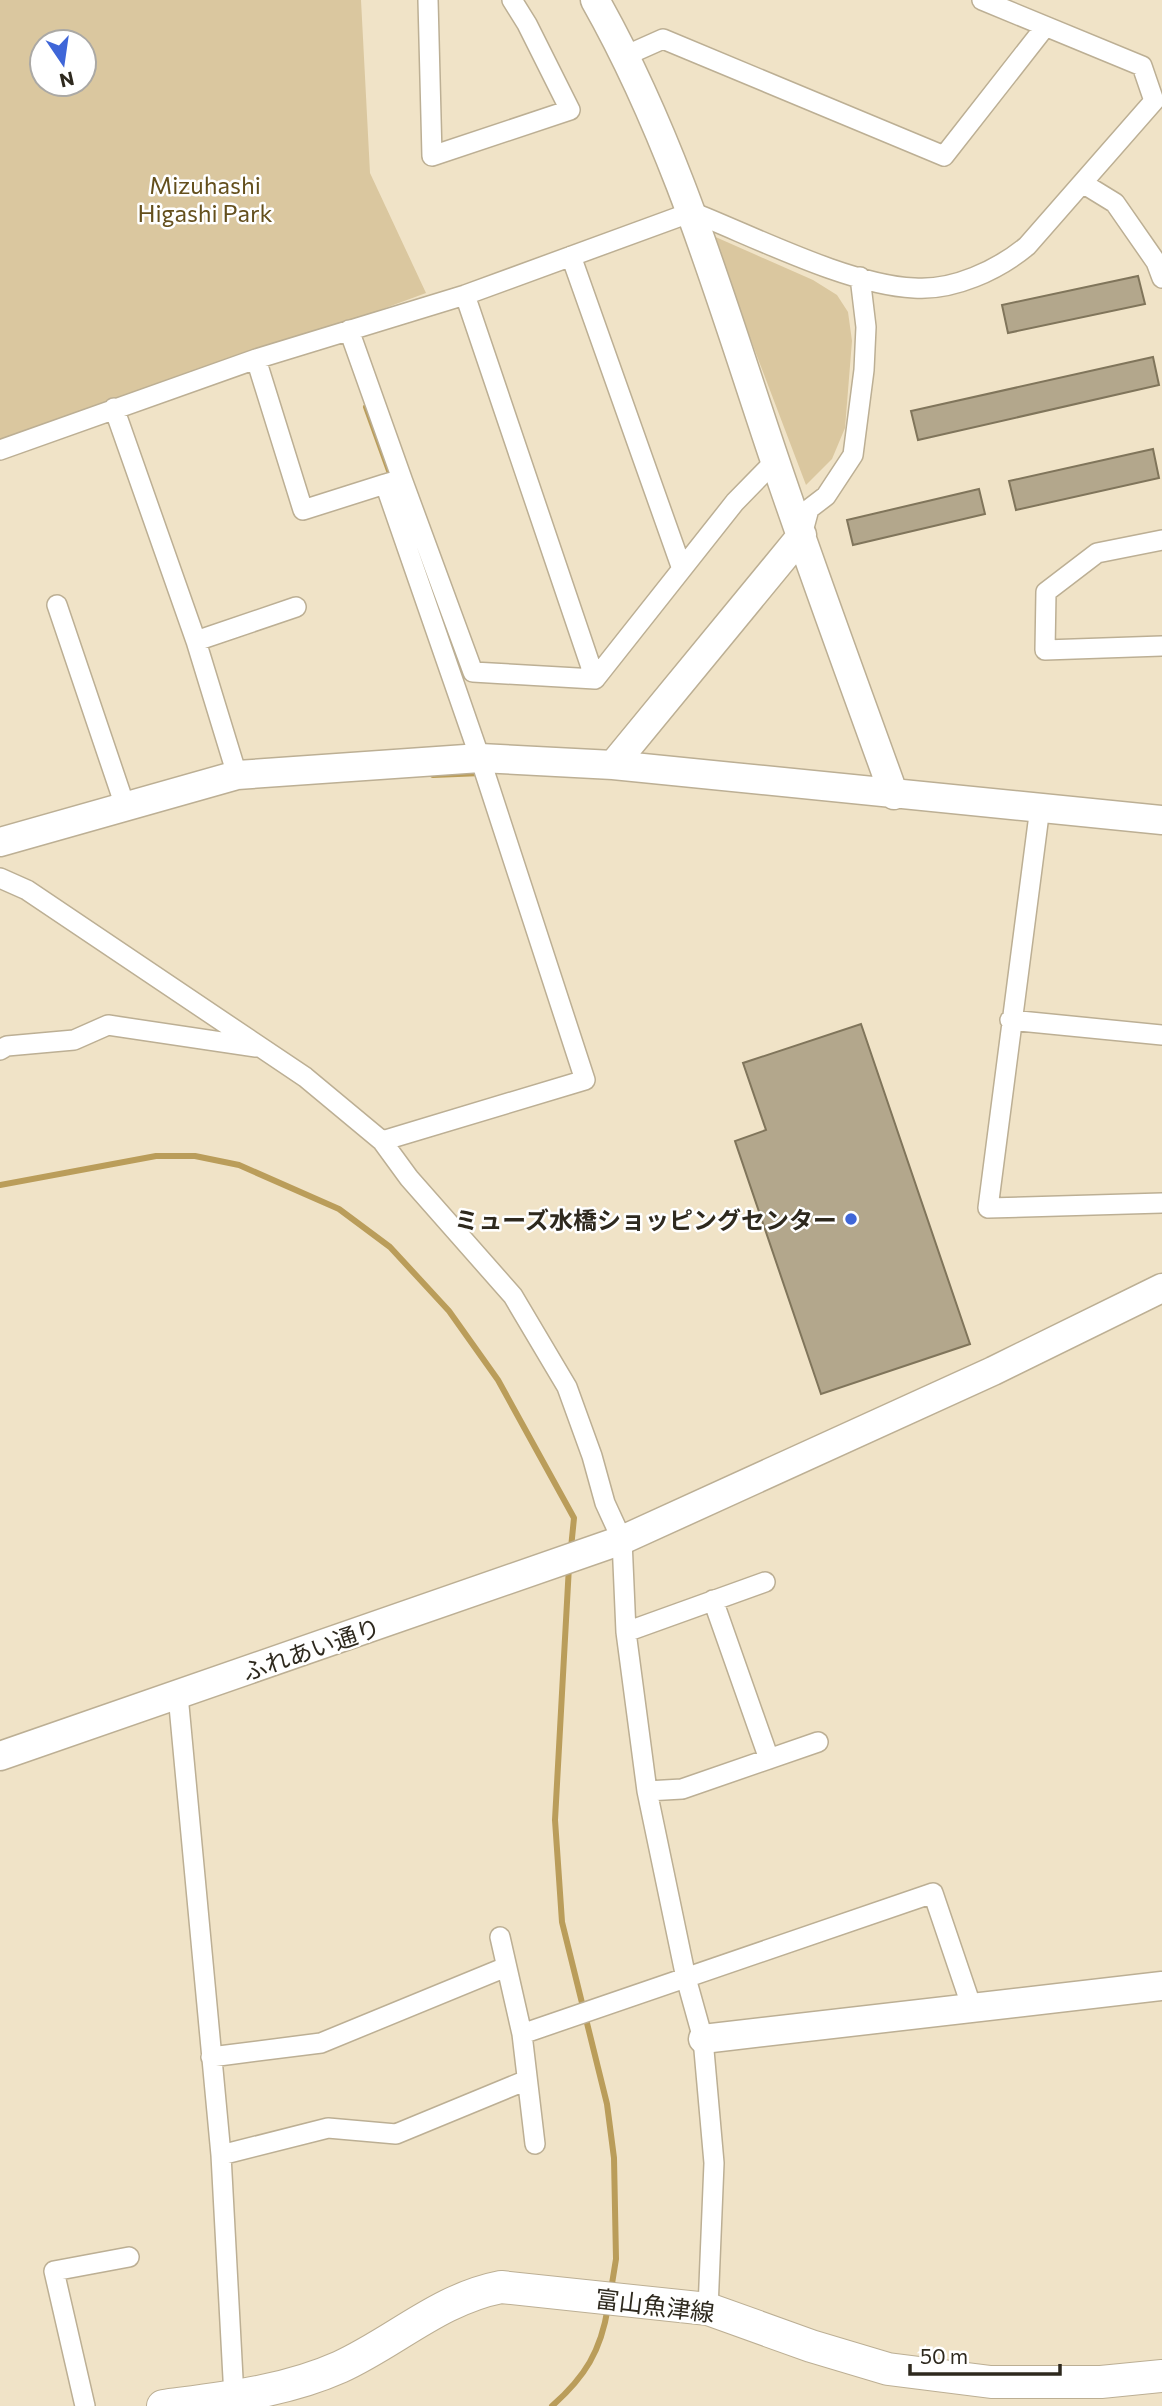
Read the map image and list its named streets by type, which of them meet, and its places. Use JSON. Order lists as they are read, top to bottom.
{
  "streets": {
    "main road": ["富山魚津線"],
    "street": ["ふれあい通り"]
  },
  "parks": ["Mizuhashi Higashi Park"],
  "places": ["ミューズ水橋ショッピングセンター"],
  "scale_bar": "50 m",
  "north": "bottom"
}
